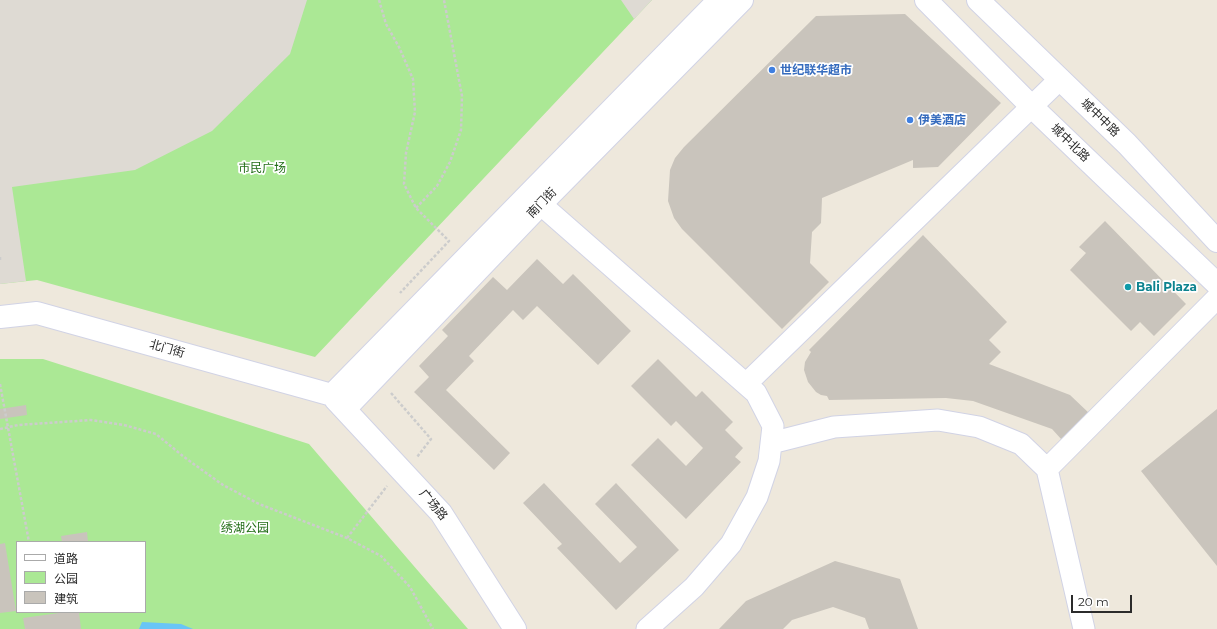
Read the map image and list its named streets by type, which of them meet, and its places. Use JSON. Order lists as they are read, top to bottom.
{
  "streets": {
    "street": [
      "城中中路",
      "城中北路",
      "南门街",
      "北门街",
      "广场路"
    ]
  },
  "crossings": [
    ["南门街", "北门街"],
    ["南门街", "广场路"],
    ["北门街", "广场路"]
  ],
  "parks": ["市民广场", "绣湖公园"],
  "places": ["世纪联华超市", "伊美酒店", "Bali Plaza"],
  "legend": ["道路", "公园", "建筑"],
  "scale_bar": "20 m"
}
